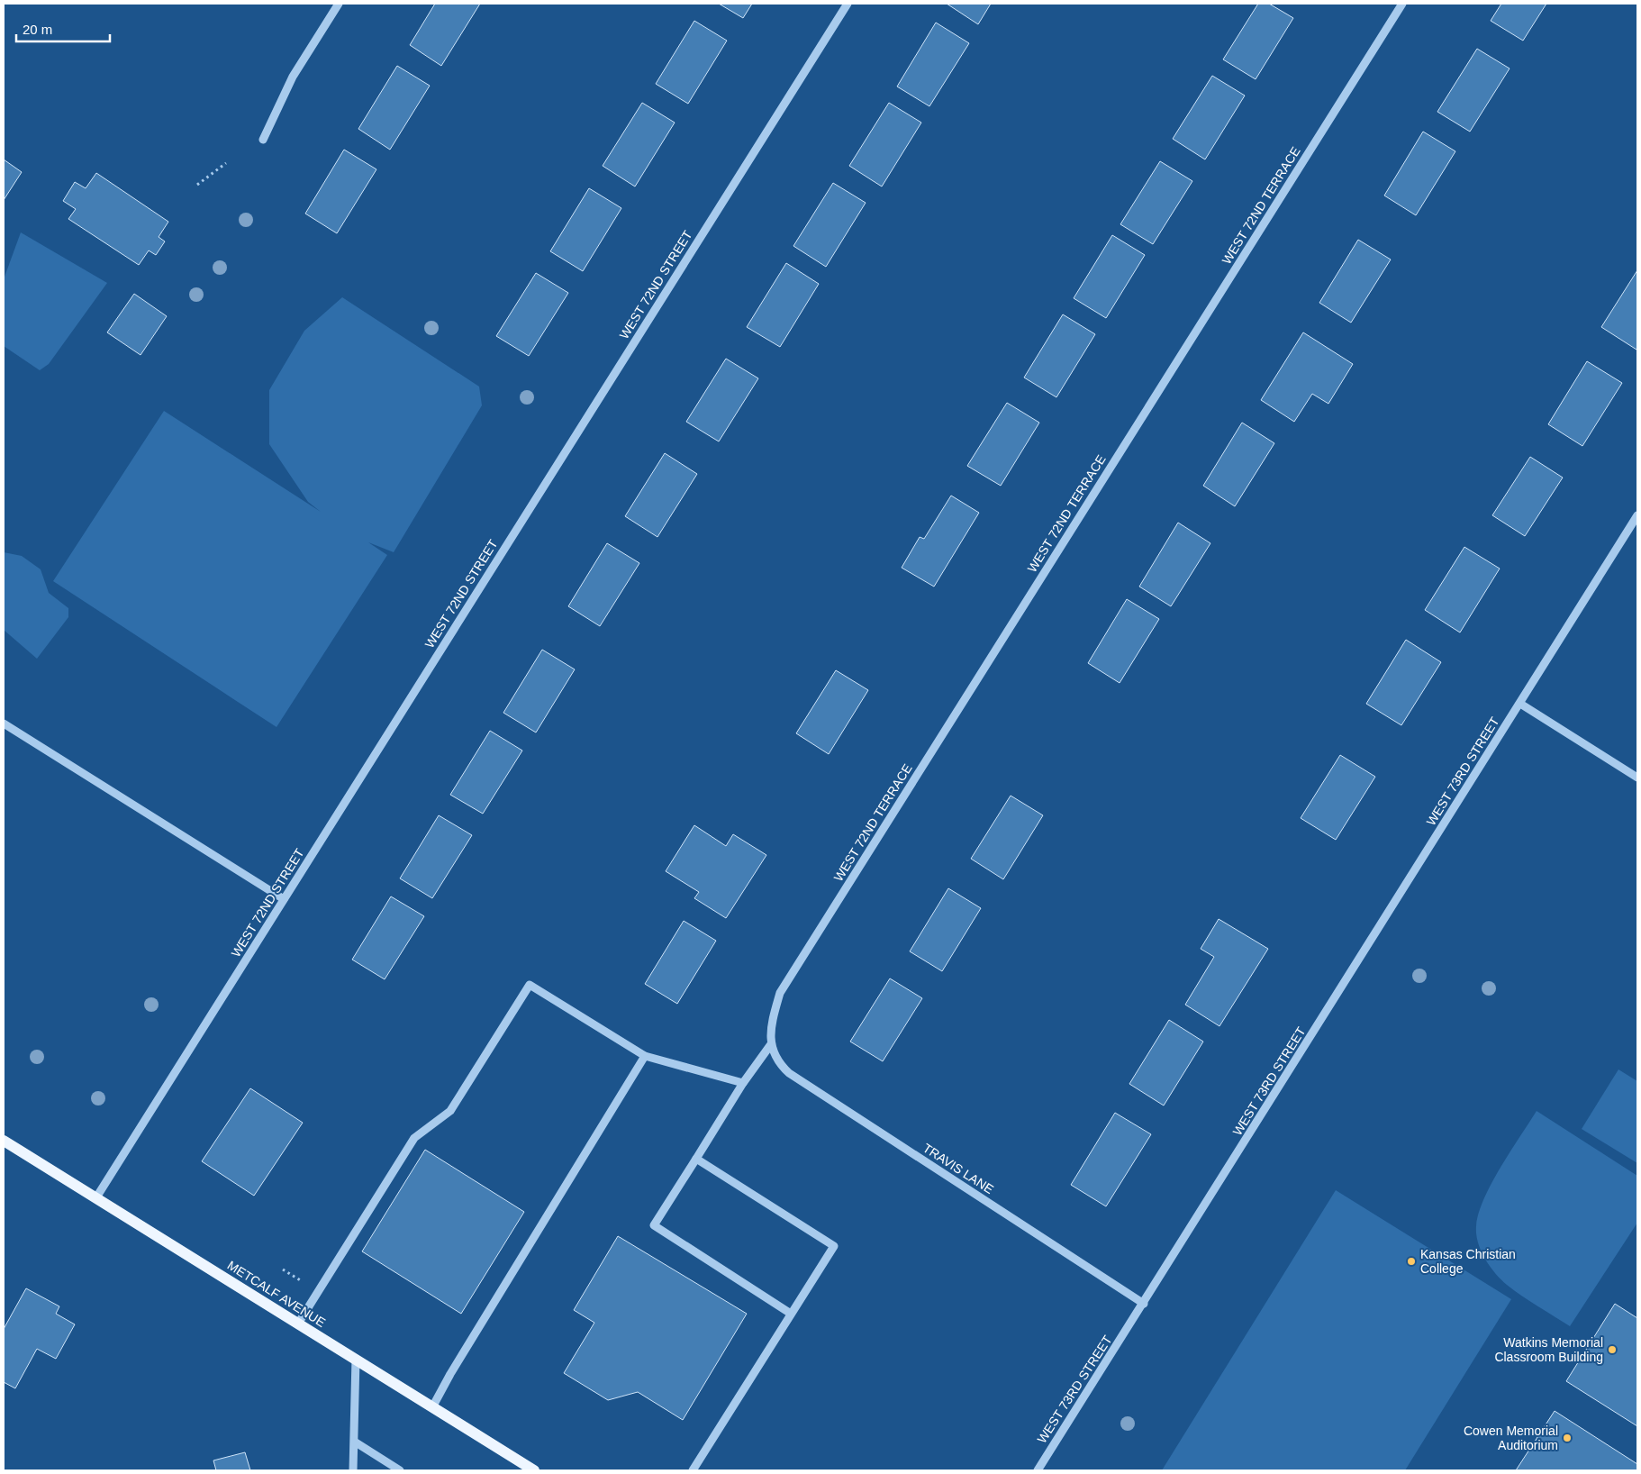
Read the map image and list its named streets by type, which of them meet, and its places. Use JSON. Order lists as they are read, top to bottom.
{
  "streets": {
    "main road": ["METCALF AVENUE"],
    "street": [
      "WEST 72ND TERRACE",
      "WEST 72ND STREET",
      "WEST 73RD STREET",
      "TRAVIS LANE"
    ]
  },
  "crossings": [
    ["WEST 72ND TERRACE", "TRAVIS LANE"],
    ["WEST 72ND STREET", "METCALF AVENUE"],
    ["WEST 73RD STREET", "TRAVIS LANE"]
  ],
  "places": ["Kansas Christian College", "Watkins Memorial Classroom Building", "Cowen Memorial Auditorium"],
  "scale_bar": "20 m"
}
